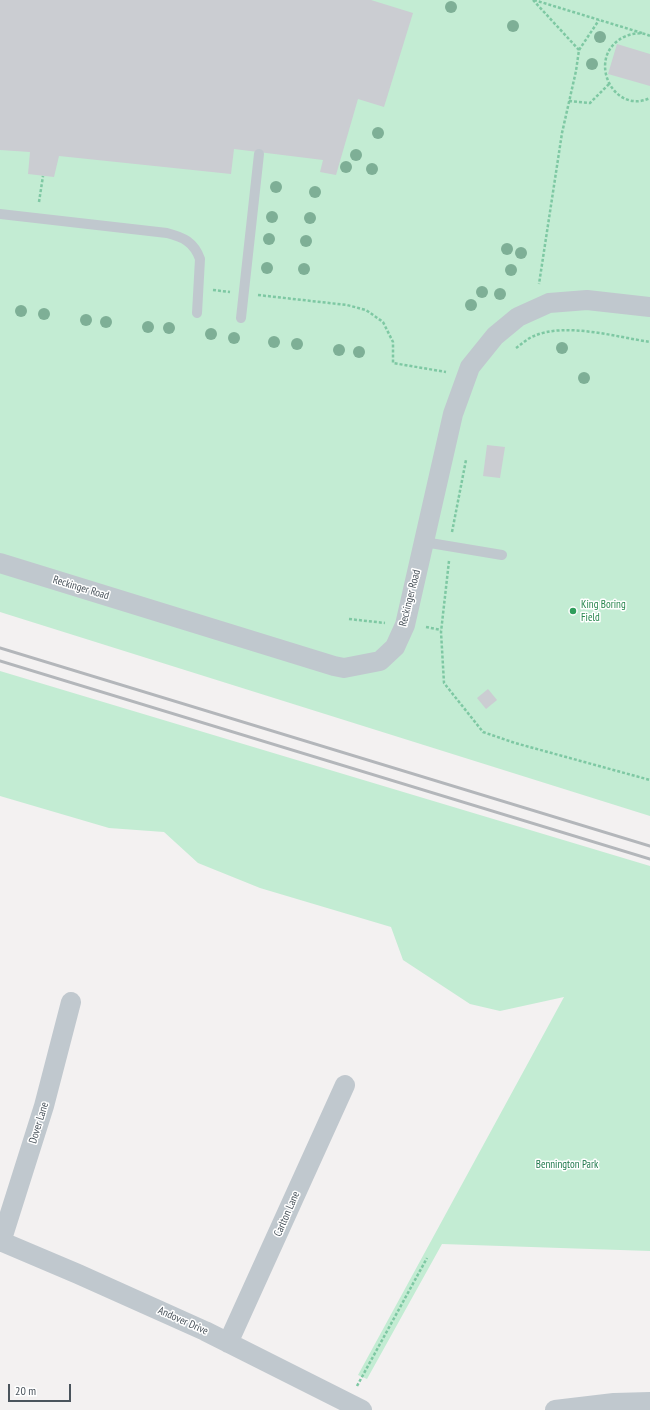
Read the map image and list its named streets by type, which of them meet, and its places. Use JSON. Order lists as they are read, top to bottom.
{
  "streets": {
    "street": [
      "Reckinger Road",
      "Dover Lane",
      "Carlton Lane",
      "Andover Drive"
    ]
  },
  "crossings": [
    ["Dover Lane", "Andover Drive"],
    ["Carlton Lane", "Andover Drive"]
  ],
  "parks": ["Bennington Park"],
  "places": ["King Boring Field"],
  "scale_bar": "20 m"
}
